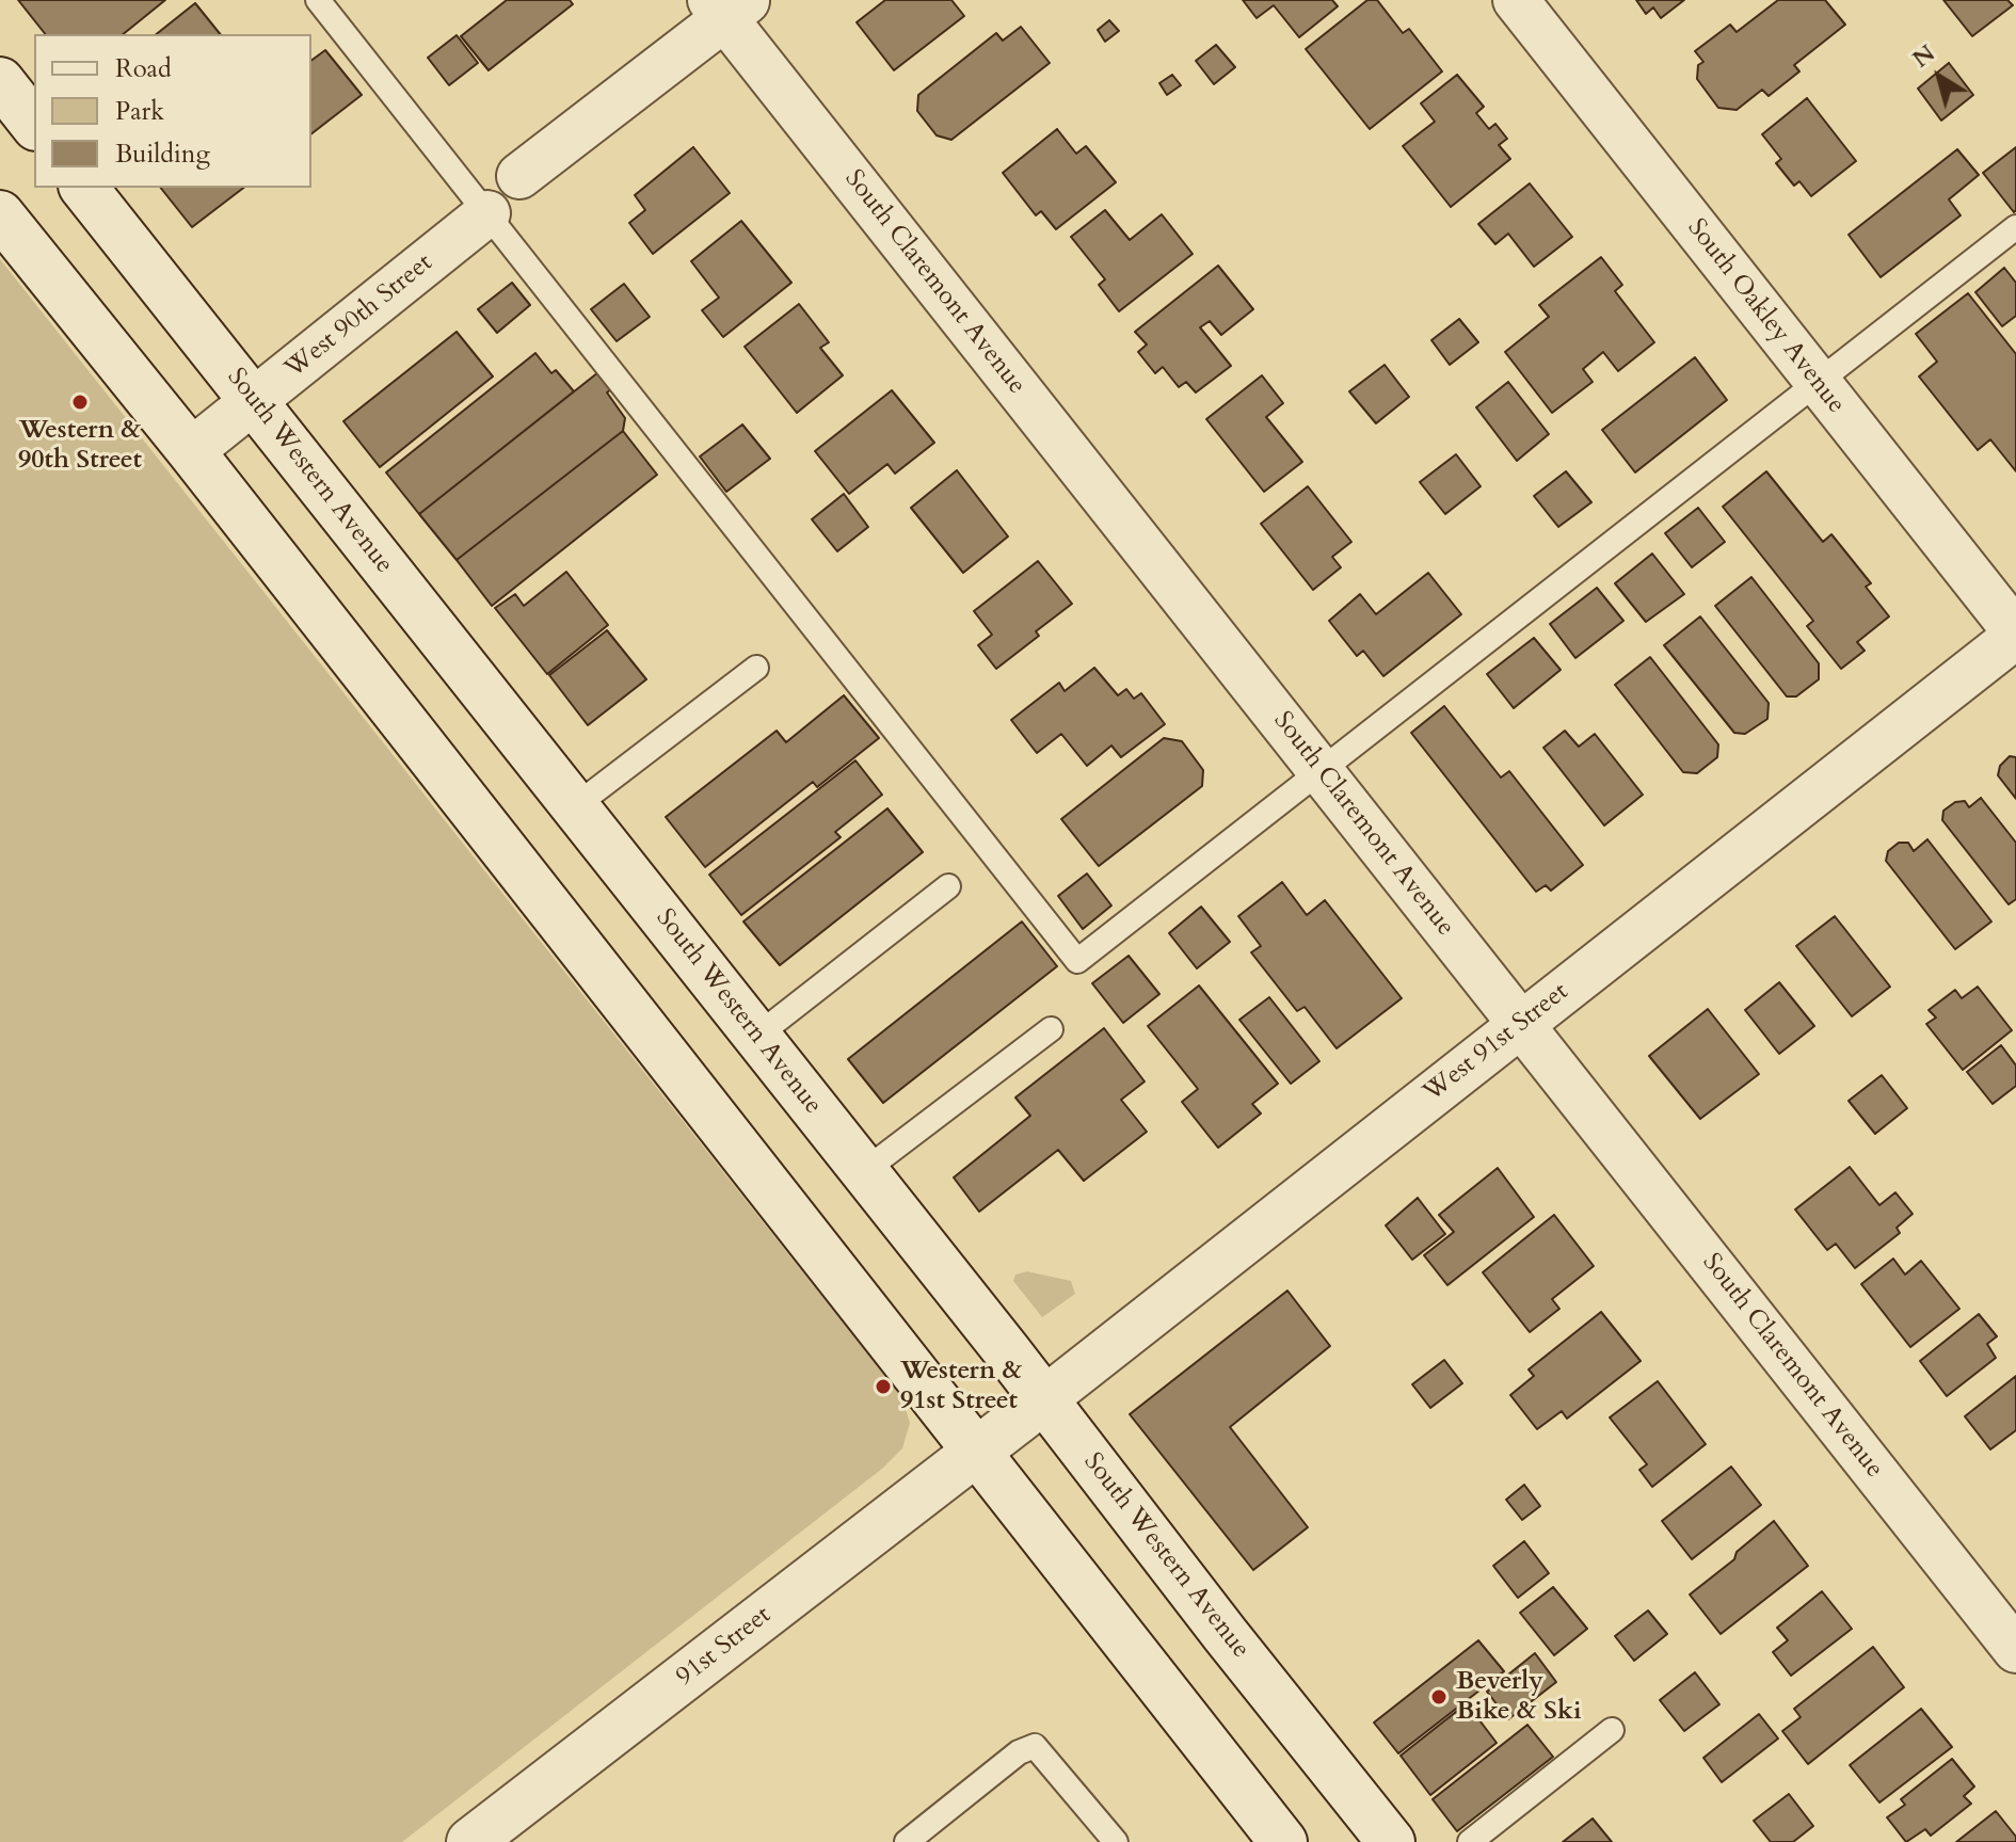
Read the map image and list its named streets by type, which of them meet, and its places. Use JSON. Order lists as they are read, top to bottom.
{
  "streets": {
    "main road": ["South Western Avenue", "West 91st Street", "91st Street"],
    "street": ["South Claremont Avenue", "West 90th Street", "South Oakley Avenue"]
  },
  "crossings": [
    ["South Claremont Avenue", "West 91st Street"],
    ["West 90th Street", "South Western Avenue"],
    ["South Oakley Avenue", "West 91st Street"],
    ["South Western Avenue", "West 91st Street"],
    ["West 91st Street", "91st Street"]
  ],
  "places": ["Western & 90th Street", "Western & 91st Street", "Beverly Bike & Ski"],
  "legend": ["Road", "Park", "Building"],
  "north": "top left"
}
